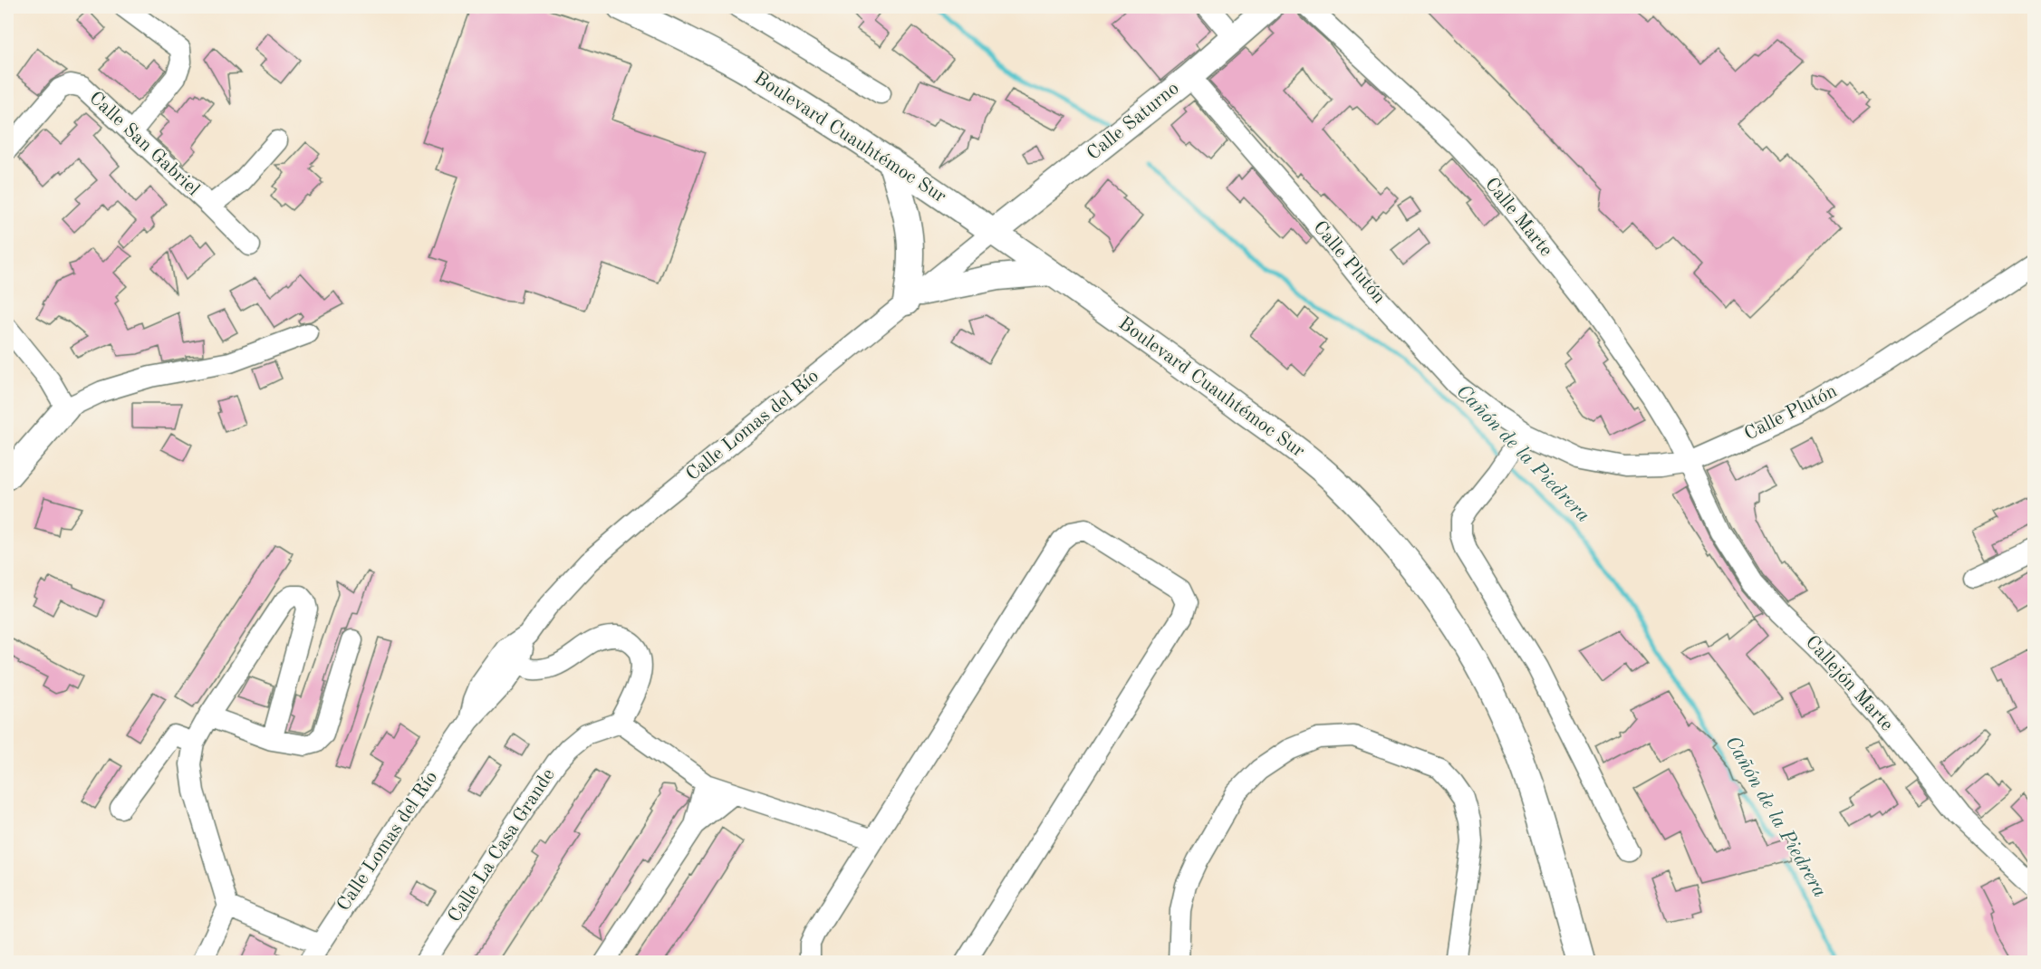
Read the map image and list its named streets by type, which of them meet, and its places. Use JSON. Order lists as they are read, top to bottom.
{
  "streets": {
    "main road": ["Calle Saturno", "Boulevard Cuauhtémoc Sur"],
    "street": [
      "Calle San Gabriel",
      "Calle Marte",
      "Calle Plutón",
      "Calle Lomas del Río",
      "Callejón Marte",
      "Calle La Casa Grande"
    ]
  },
  "crossings": [
    ["Calle Saturno", "Boulevard Cuauhtémoc Sur"],
    ["Calle Saturno", "Calle Plutón"],
    ["Calle Saturno", "Calle Lomas del Río"],
    ["Boulevard Cuauhtémoc Sur", "Calle Lomas del Río"],
    ["Calle Marte", "Calle Plutón"],
    ["Calle Marte", "Callejón Marte"],
    ["Calle Plutón", "Callejón Marte"]
  ],
  "water": ["Cañón de la Piedrera"]
}
